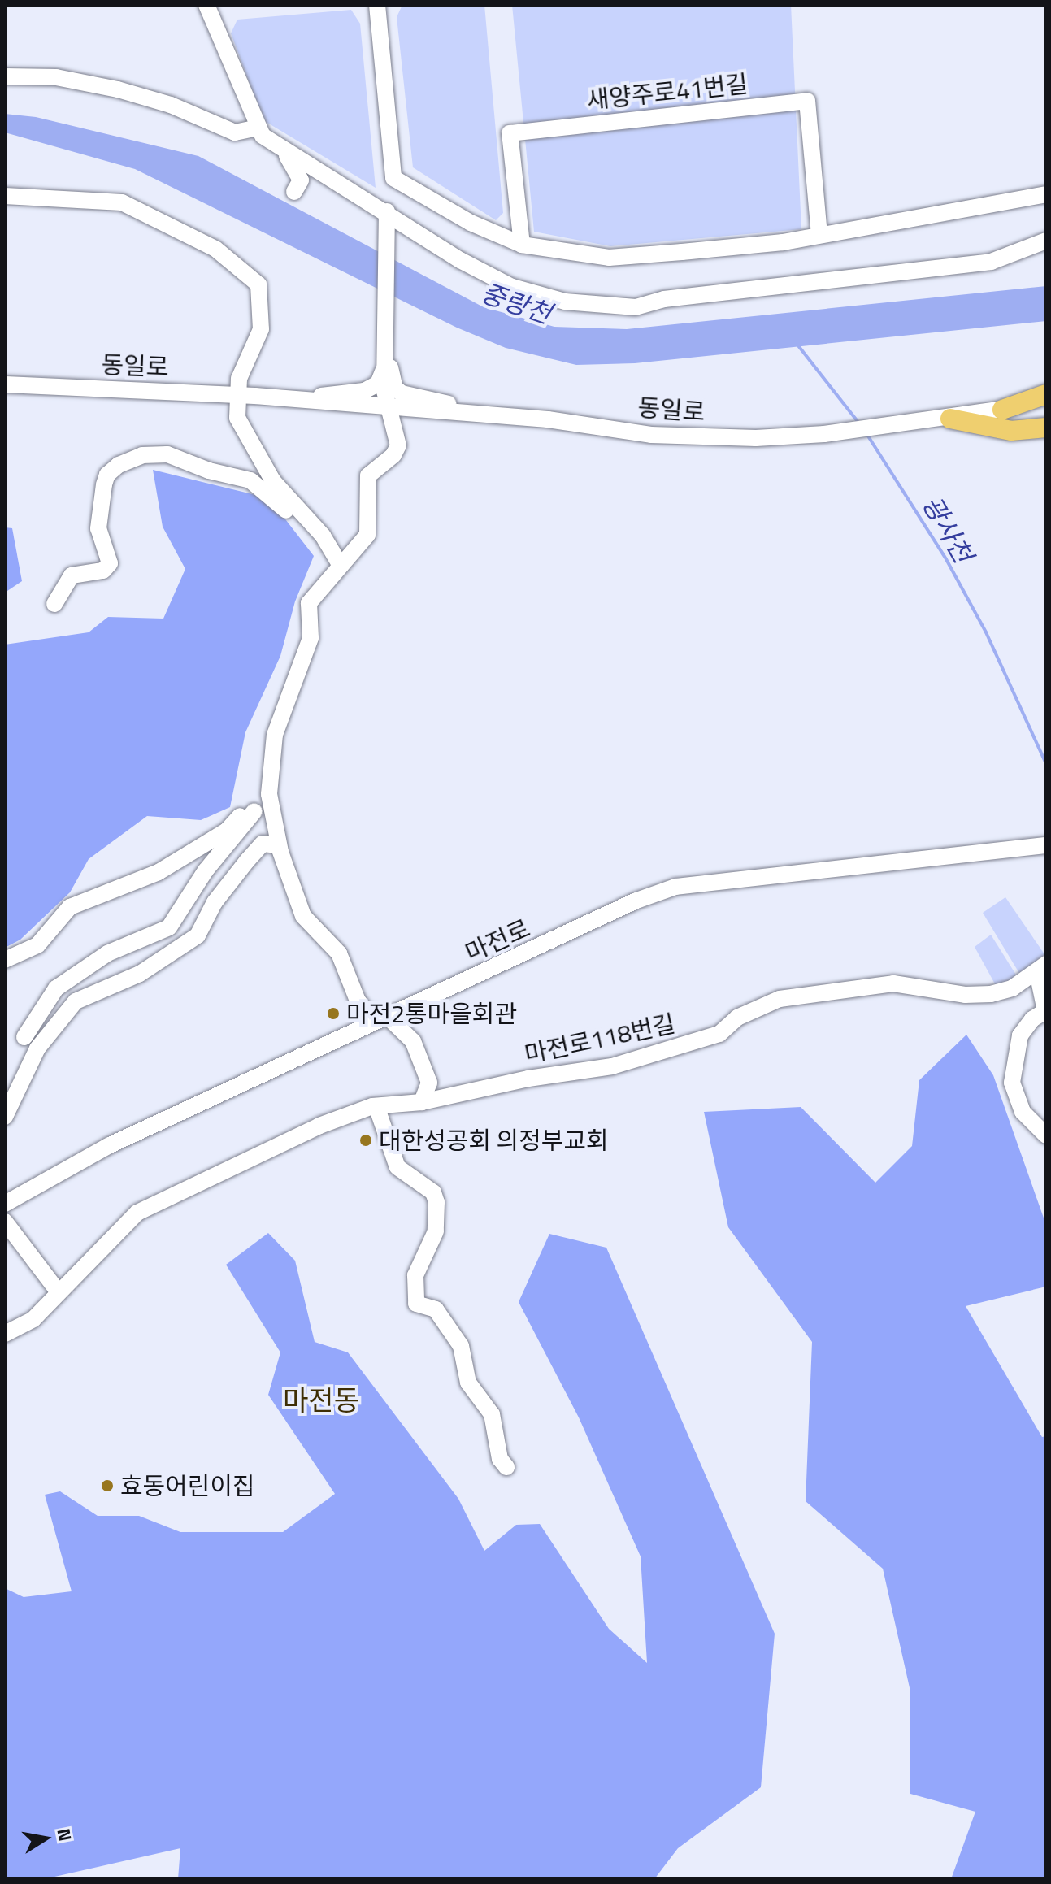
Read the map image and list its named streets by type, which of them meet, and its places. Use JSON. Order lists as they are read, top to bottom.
{
  "streets": {
    "street": [
      "새양주로41번길",
      "동일로",
      "마전로",
      "마전로118번길"
    ]
  },
  "districts": ["마전동"],
  "water": ["중랑천", "광사천"],
  "places": ["마전2통마을회관", "대한성공회 의정부교회", "효동어린이집"],
  "north": "right"
}
